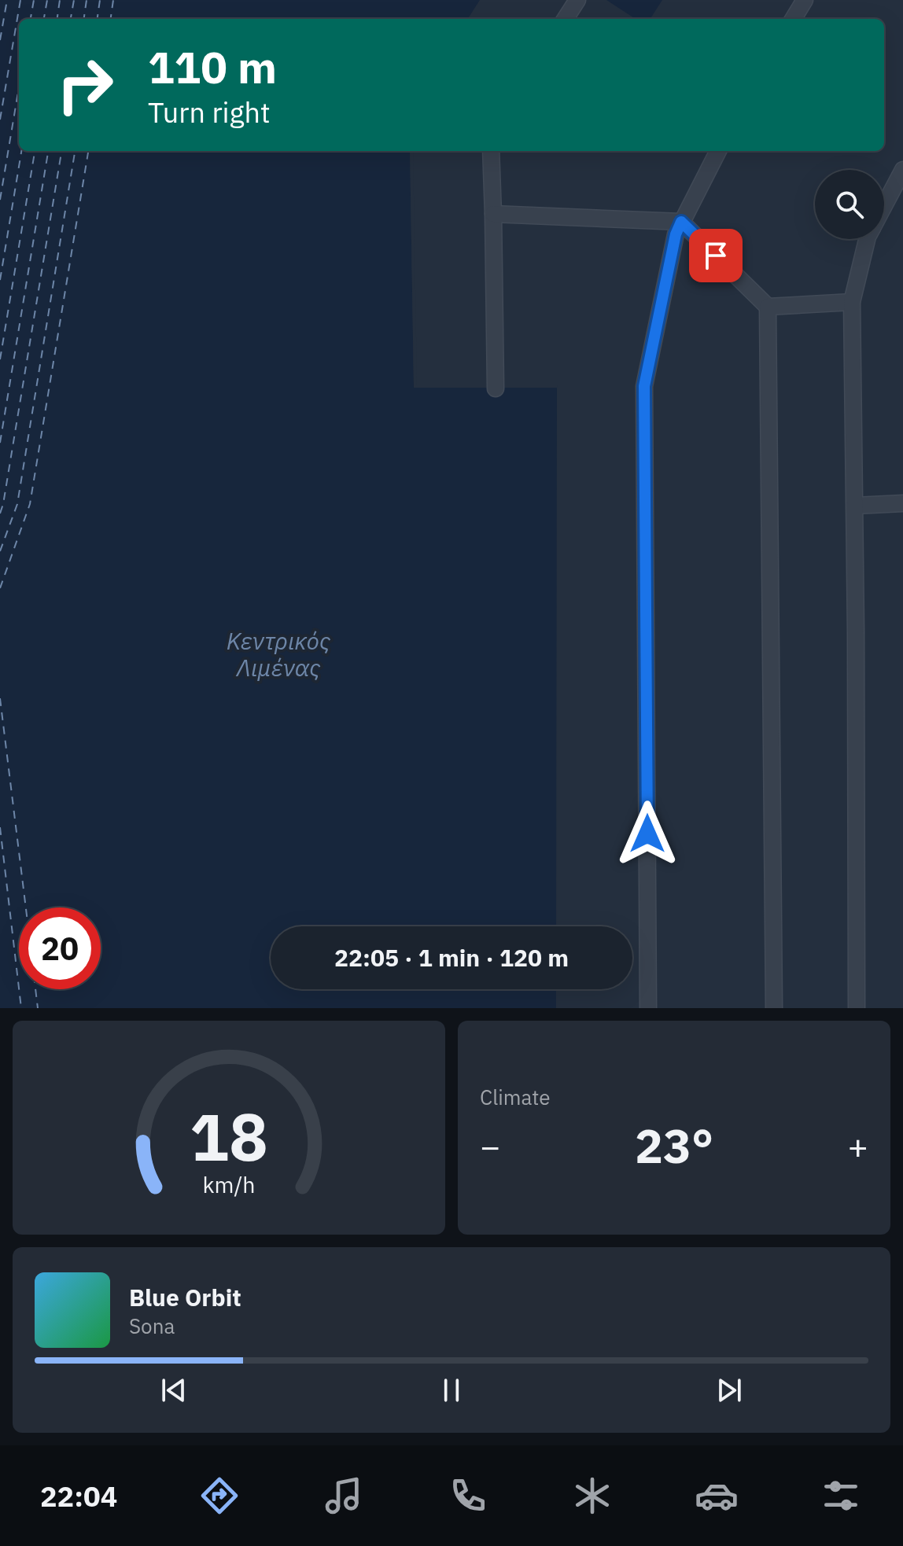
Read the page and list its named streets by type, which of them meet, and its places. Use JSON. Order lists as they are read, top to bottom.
{
  "water": ["Κεντρικός Λιμένας"],
  "page": {
    "turn": ["110 m", "Turn right"],
    "limit": "20",
    "trip": "22:05 · 1 min · 120 m",
    "tile": "Climate",
    "heat": ["−", "23°", "+"],
    "song": ["Blue Orbit", "Sona"],
    "tabs": "22:04",
    "gauge": ["18", "km/h"]
  }
}
